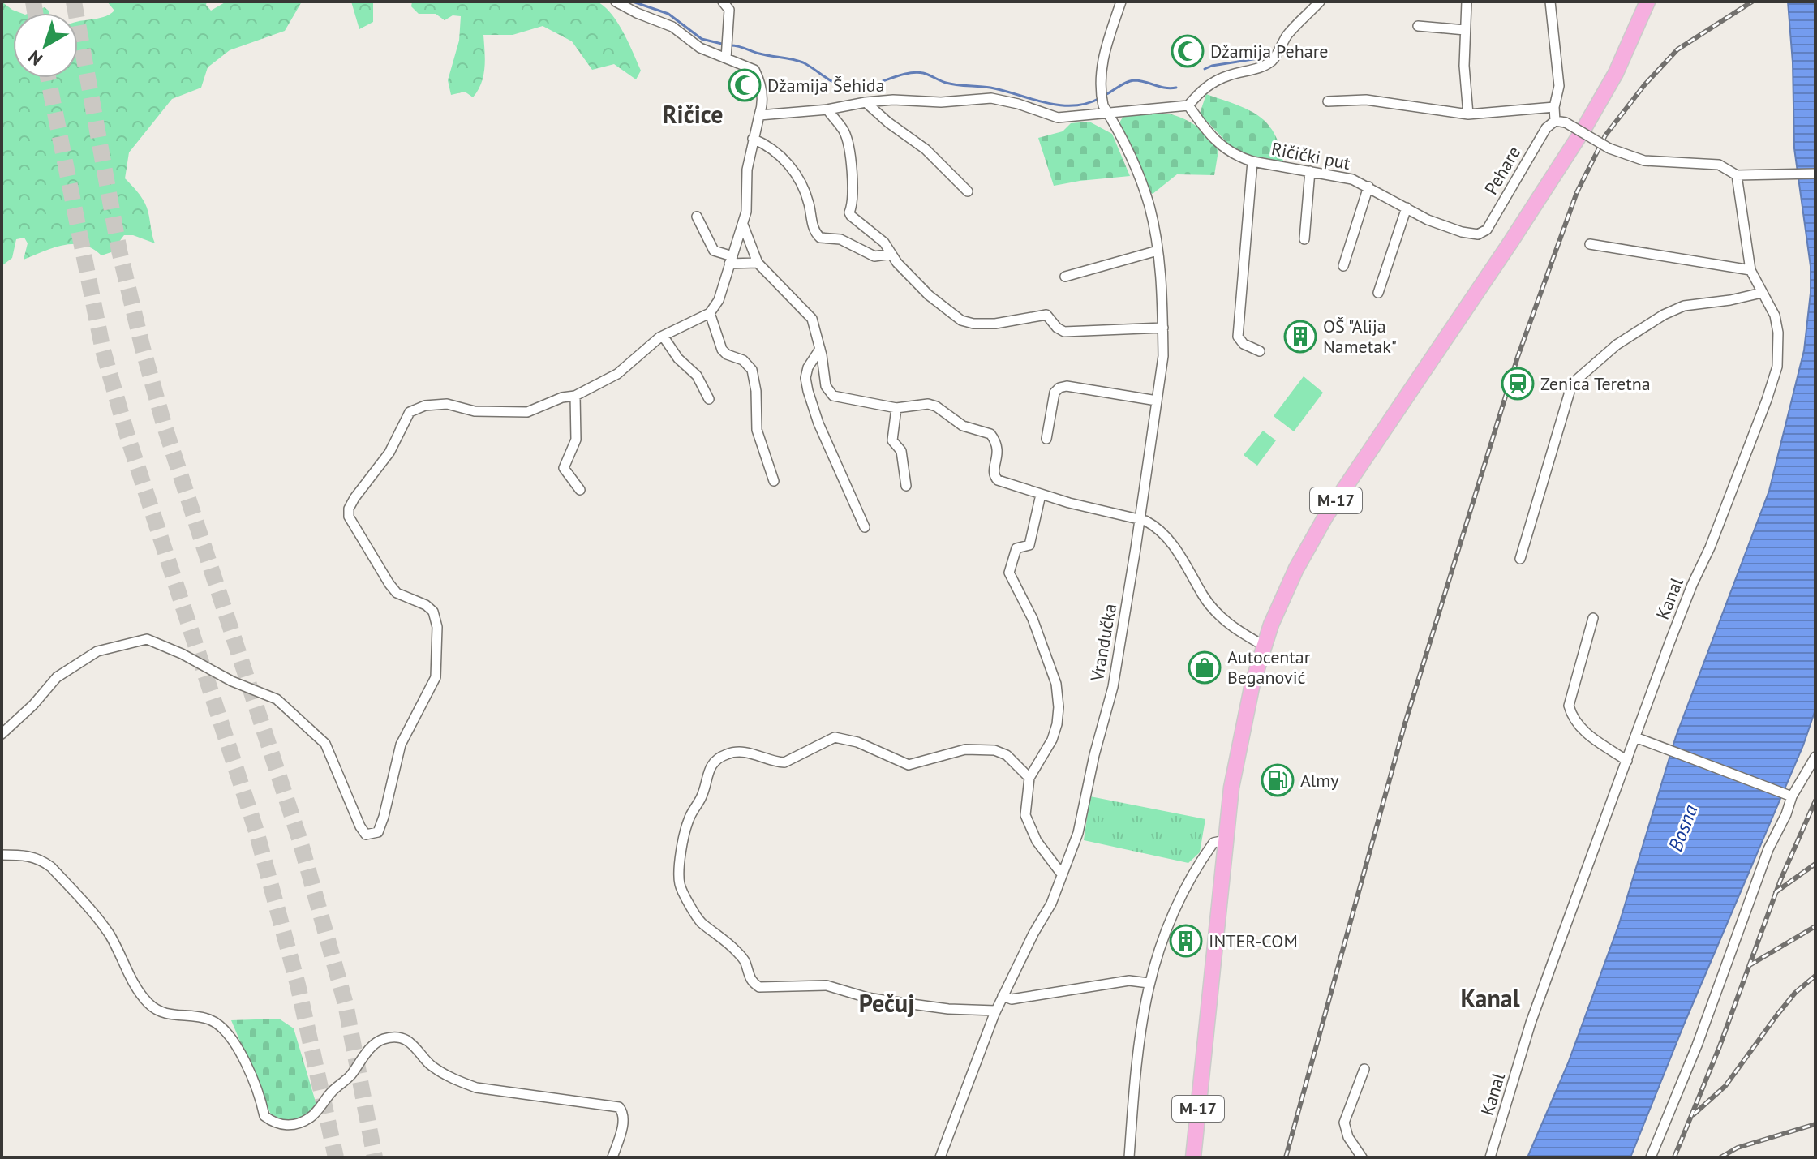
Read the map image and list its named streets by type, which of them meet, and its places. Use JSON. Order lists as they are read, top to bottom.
{
  "streets": {
    "main road": ["M-17"],
    "street": [
      "Ričički put",
      "Pehare",
      "Kanal",
      "Vrandučka"
    ]
  },
  "crossings": [
    ["Ričički put", "Pehare"]
  ],
  "districts": ["Ričice", "Kanal", "Pečuj"],
  "water": ["Bosna"],
  "places": {
    "mosque": ["Džamija Pehare", "Džamija Šehida"],
    "building": ["OŠ \"Alija Nametak\"", "INTER-COM"],
    "station": ["Zenica Teretna"],
    "shop": ["Autocentar Beganović"],
    "fuel station": ["Almy"]
  },
  "north": "bottom left"
}
